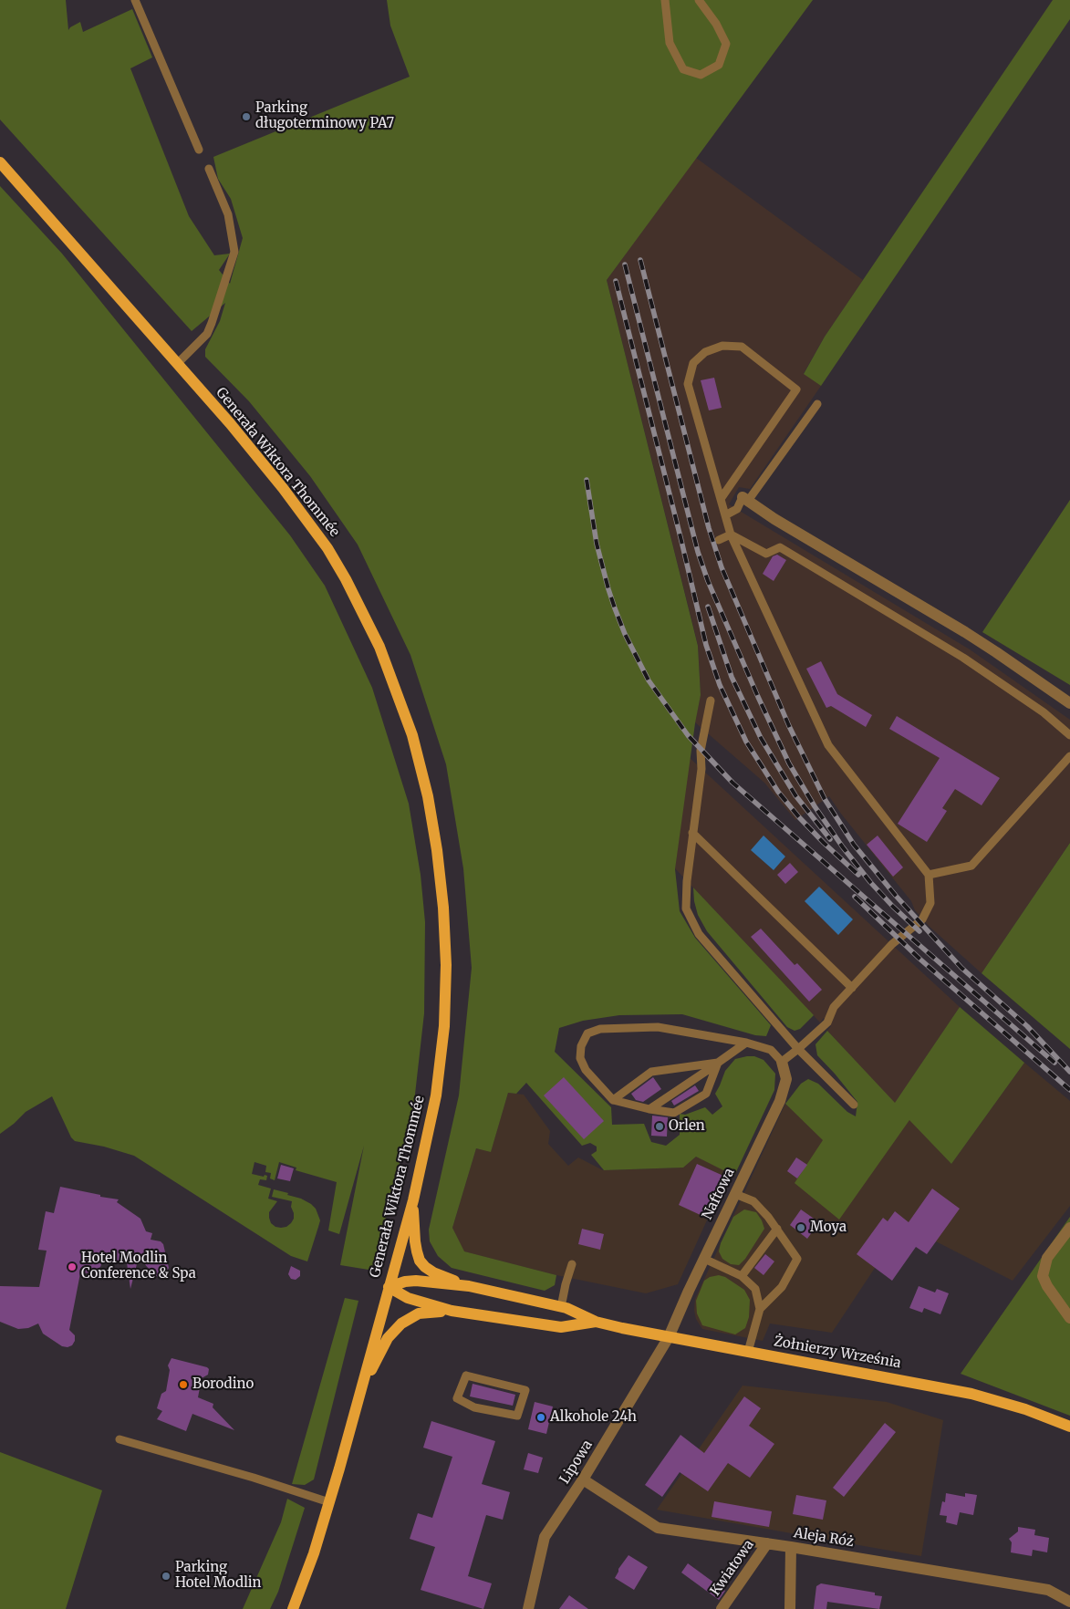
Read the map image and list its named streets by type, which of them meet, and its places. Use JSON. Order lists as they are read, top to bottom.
{
  "streets": {
    "main road": ["Generała Wiktora Thommée", "Żołnierzy Września"],
    "street": [
      "Naftowa",
      "Lipowa",
      "Aleja Róż",
      "Kwiatowa"
    ]
  },
  "crossings": [
    ["Generała Wiktora Thommée", "Żołnierzy Września"],
    ["Naftowa", "Żołnierzy Września"],
    ["Naftowa", "Lipowa"],
    ["Żołnierzy Września", "Lipowa"],
    ["Lipowa", "Aleja Róż"],
    ["Aleja Róż", "Kwiatowa"]
  ],
  "places": [
    "Parking długoterminowy PA7",
    "Orlen",
    "Moya",
    "Hotel Modlin Conference & Spa",
    "Borodino",
    "Alkohole 24h",
    "Parking Hotel Modlin"
  ]
}
